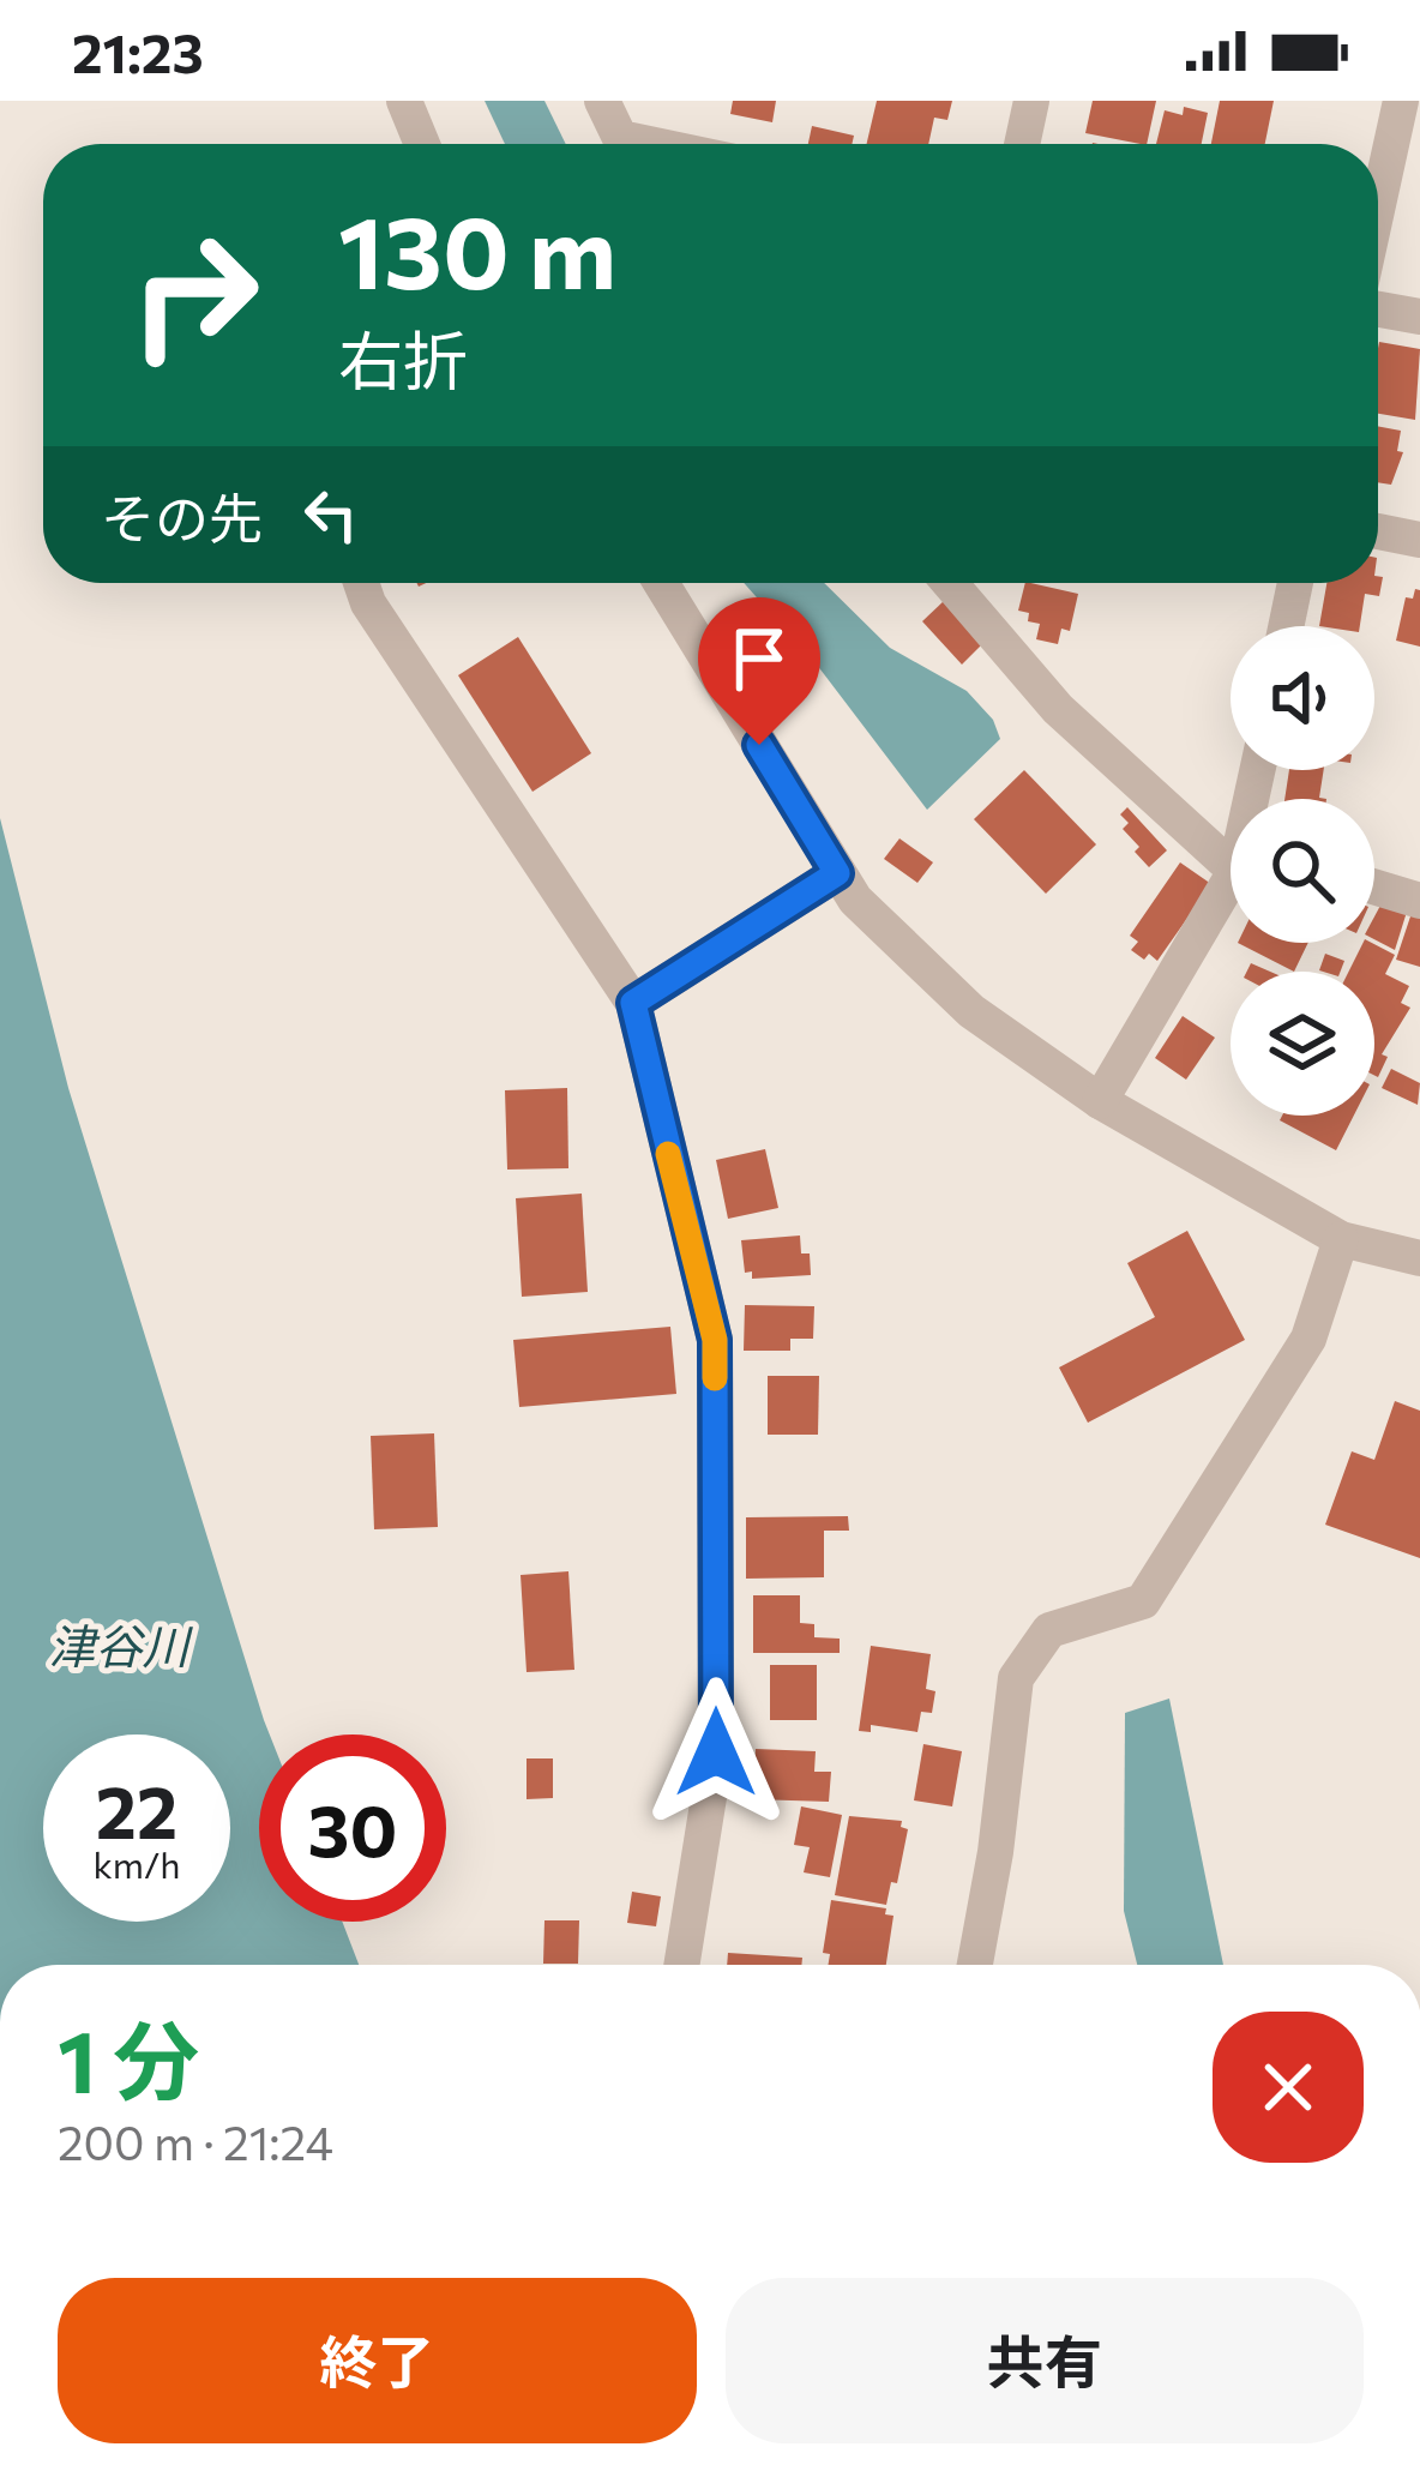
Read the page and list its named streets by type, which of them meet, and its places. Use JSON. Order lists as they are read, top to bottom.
{
  "water": ["津谷川"],
  "page": {
    "status": "21:23",
    "turn": ["130 m", "右折"],
    "then": "その先",
    "speed": "22 km/h",
    "limit": "30",
    "heading": ["1 分", "200 m · 21:24"],
    "buttons": ["終了", "共有"]
  }
}
